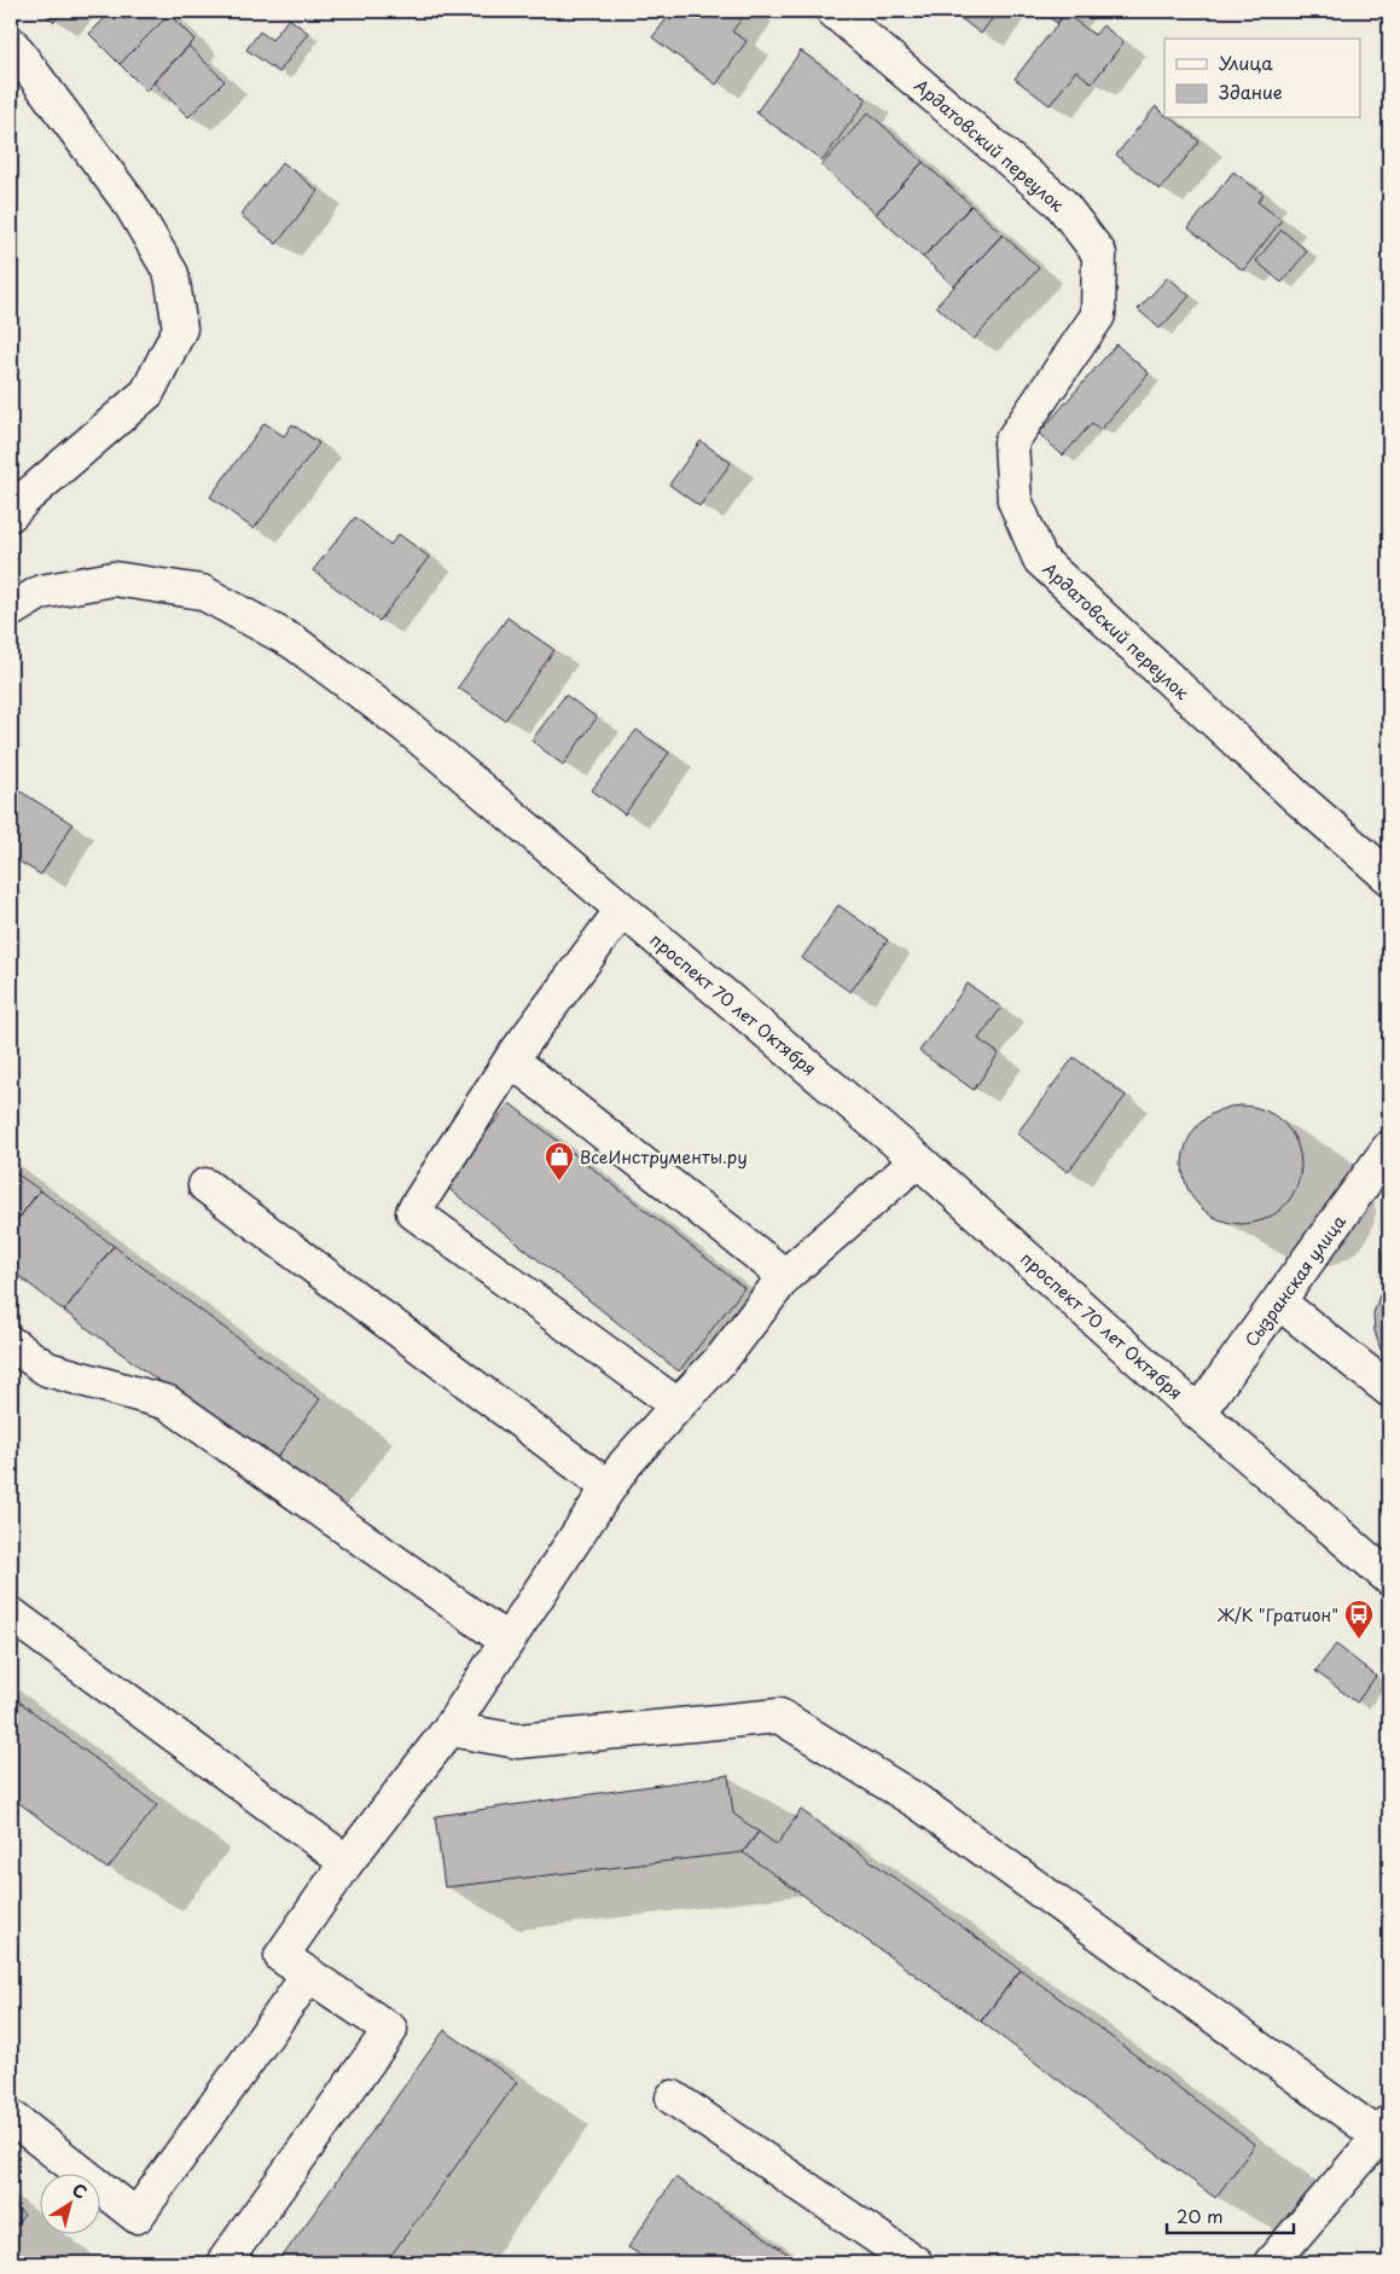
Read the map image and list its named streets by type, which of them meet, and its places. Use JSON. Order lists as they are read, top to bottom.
{
  "streets": {
    "street": ["Ардатовский переулок", "проспект 70 лет Октября", "Сызранская улица"]
  },
  "crossings": [
    ["проспект 70 лет Октября", "Сызранская улица"]
  ],
  "places": {
    "shop": ["ВсеИнструменты.ру"],
    "bus stop": ["Ж/К \"Гратион\""]
  },
  "legend": ["Улица", "Здание"],
  "scale_bar": "20 m",
  "north": "top right"
}
